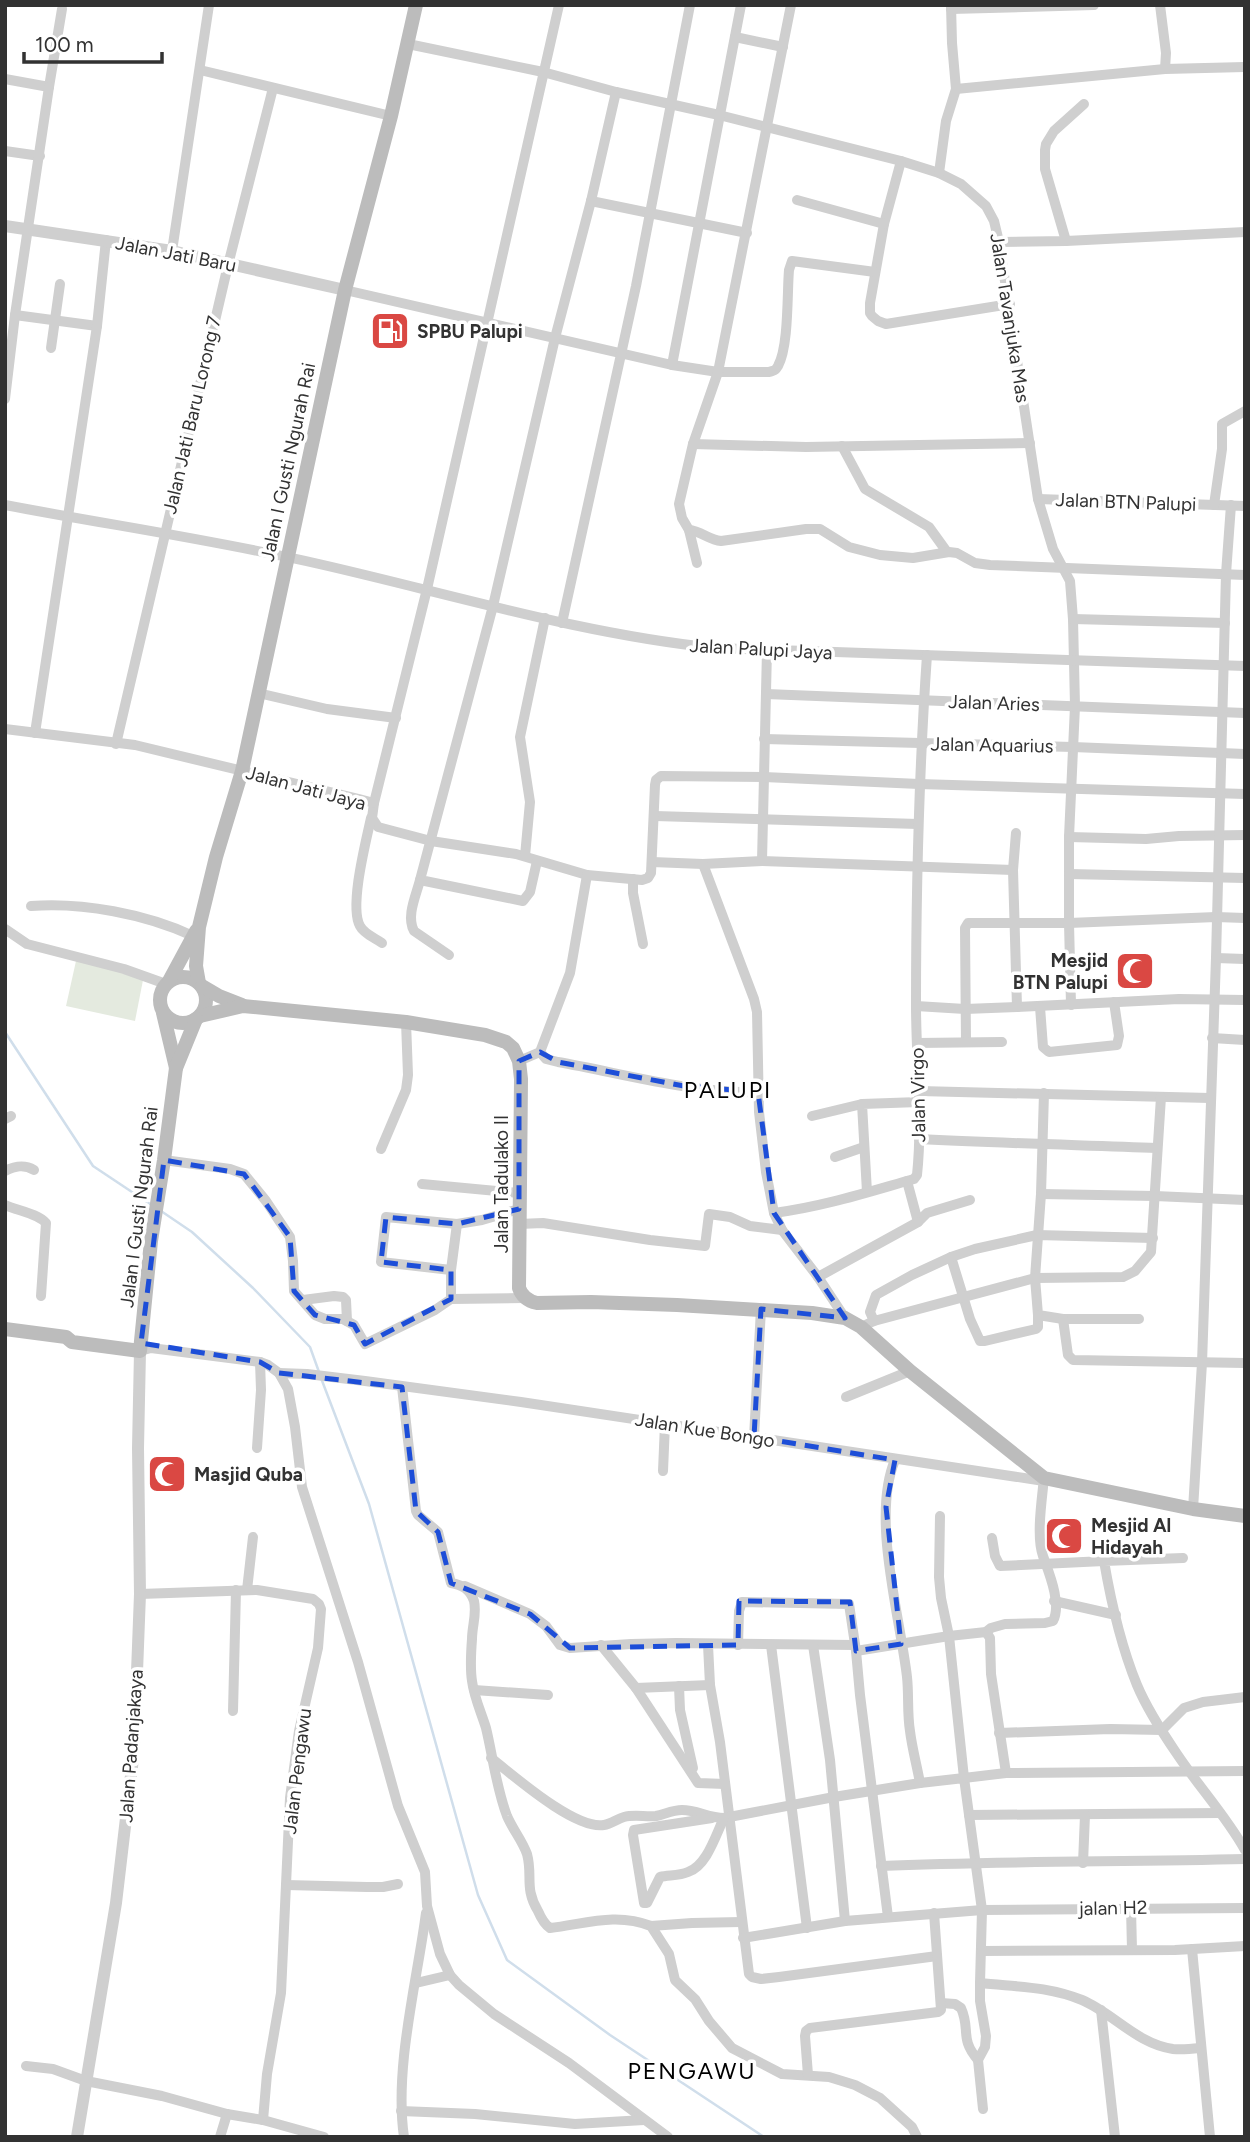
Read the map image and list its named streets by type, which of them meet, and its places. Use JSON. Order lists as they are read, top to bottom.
{
  "streets": {
    "main road": ["Jalan I Gusti Ngurah Rai", "Jalan Tadulako II"],
    "street": [
      "Jalan Jati Baru",
      "Jalan Tavanjuka Mas",
      "Jalan Jati Baru Lorong 7",
      "Jalan BTN Palupi",
      "Jalan Palupi Jaya",
      "Jalan Aries",
      "Jalan Aquarius",
      "Jalan Jati Jaya",
      "Jalan Virgo",
      "Jalan Kue Bongo",
      "Jalan Padanjakaya",
      "Jalan Pengawu",
      "jalan H2"
    ]
  },
  "crossings": [
    ["Jalan Jati Baru", "Jalan Jati Baru Lorong 7"],
    ["Jalan Jati Baru", "Jalan I Gusti Ngurah Rai"],
    ["Jalan Tavanjuka Mas", "Jalan I Gusti Ngurah Rai"],
    ["Jalan Tavanjuka Mas", "Jalan BTN Palupi"],
    ["Jalan Jati Baru Lorong 7", "Jalan Palupi Jaya"],
    ["Jalan Jati Baru Lorong 7", "Jalan Jati Jaya"],
    ["Jalan I Gusti Ngurah Rai", "Jalan Palupi Jaya"],
    ["Jalan I Gusti Ngurah Rai", "Jalan Jati Jaya"],
    ["Jalan I Gusti Ngurah Rai", "Jalan Padanjakaya"],
    ["Jalan BTN Palupi", "Jalan Palupi Jaya"],
    ["Jalan BTN Palupi", "Jalan Aries"],
    ["Jalan BTN Palupi", "Jalan Aquarius"],
    ["Jalan Palupi Jaya", "Jalan Virgo"],
    ["Jalan Aries", "Jalan Virgo"],
    ["Jalan Aquarius", "Jalan Virgo"]
  ],
  "districts": ["PALUPI", "PENGAWU"],
  "places": {
    "fuel station": ["SPBU Palupi"],
    "mosque": ["Mesjid BTN Palupi", "Masjid Quba", "Mesjid Al Hidayah"]
  },
  "scale_bar": "100 m"
}
